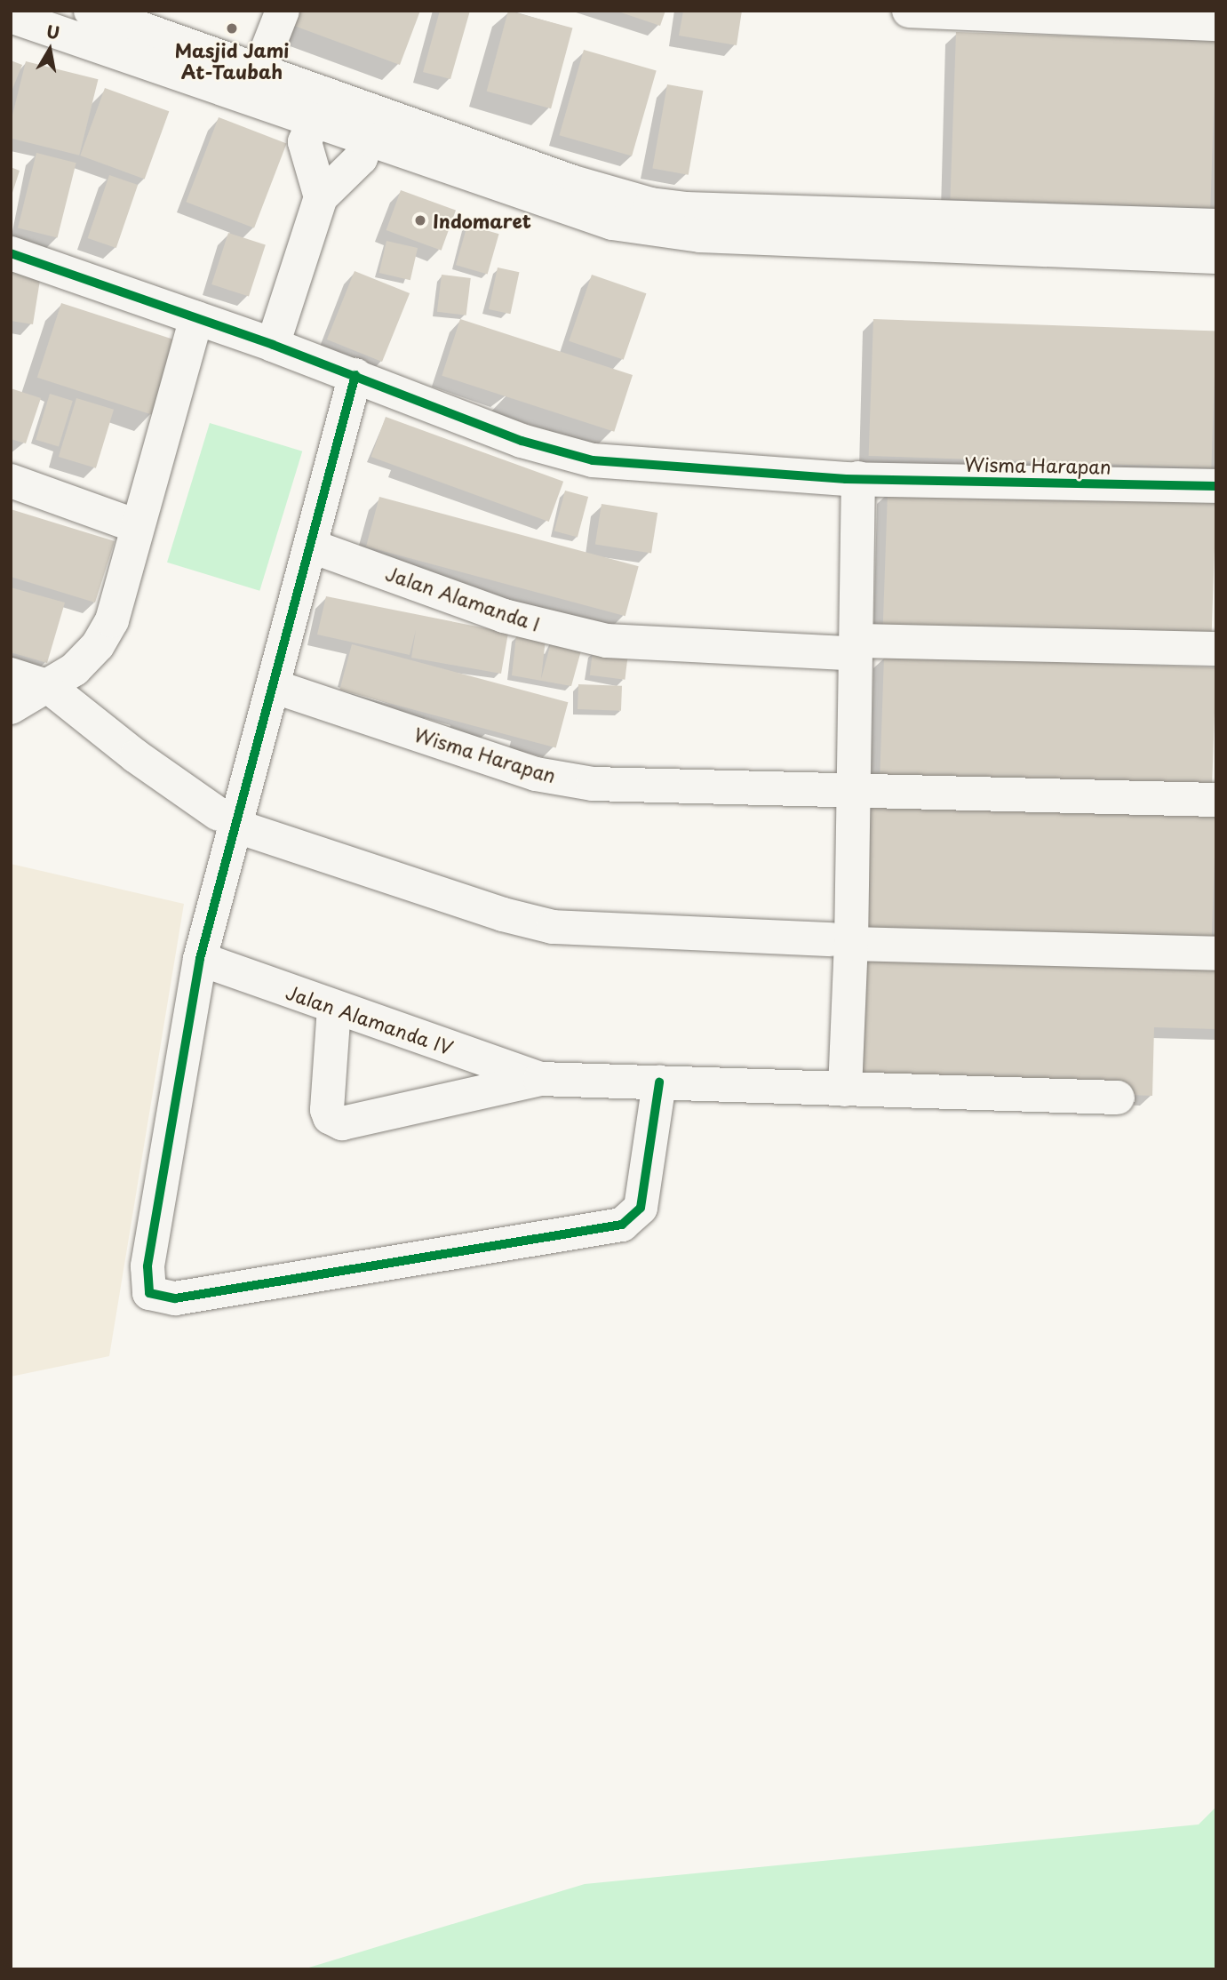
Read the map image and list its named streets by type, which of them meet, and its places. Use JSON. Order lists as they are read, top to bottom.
{
  "streets": {
    "street": ["Wisma Harapan", "Jalan Alamanda I", "Jalan Alamanda IV"]
  },
  "places": ["Masjid Jami At-Taubah", "Indomaret"],
  "north": "top"
}
